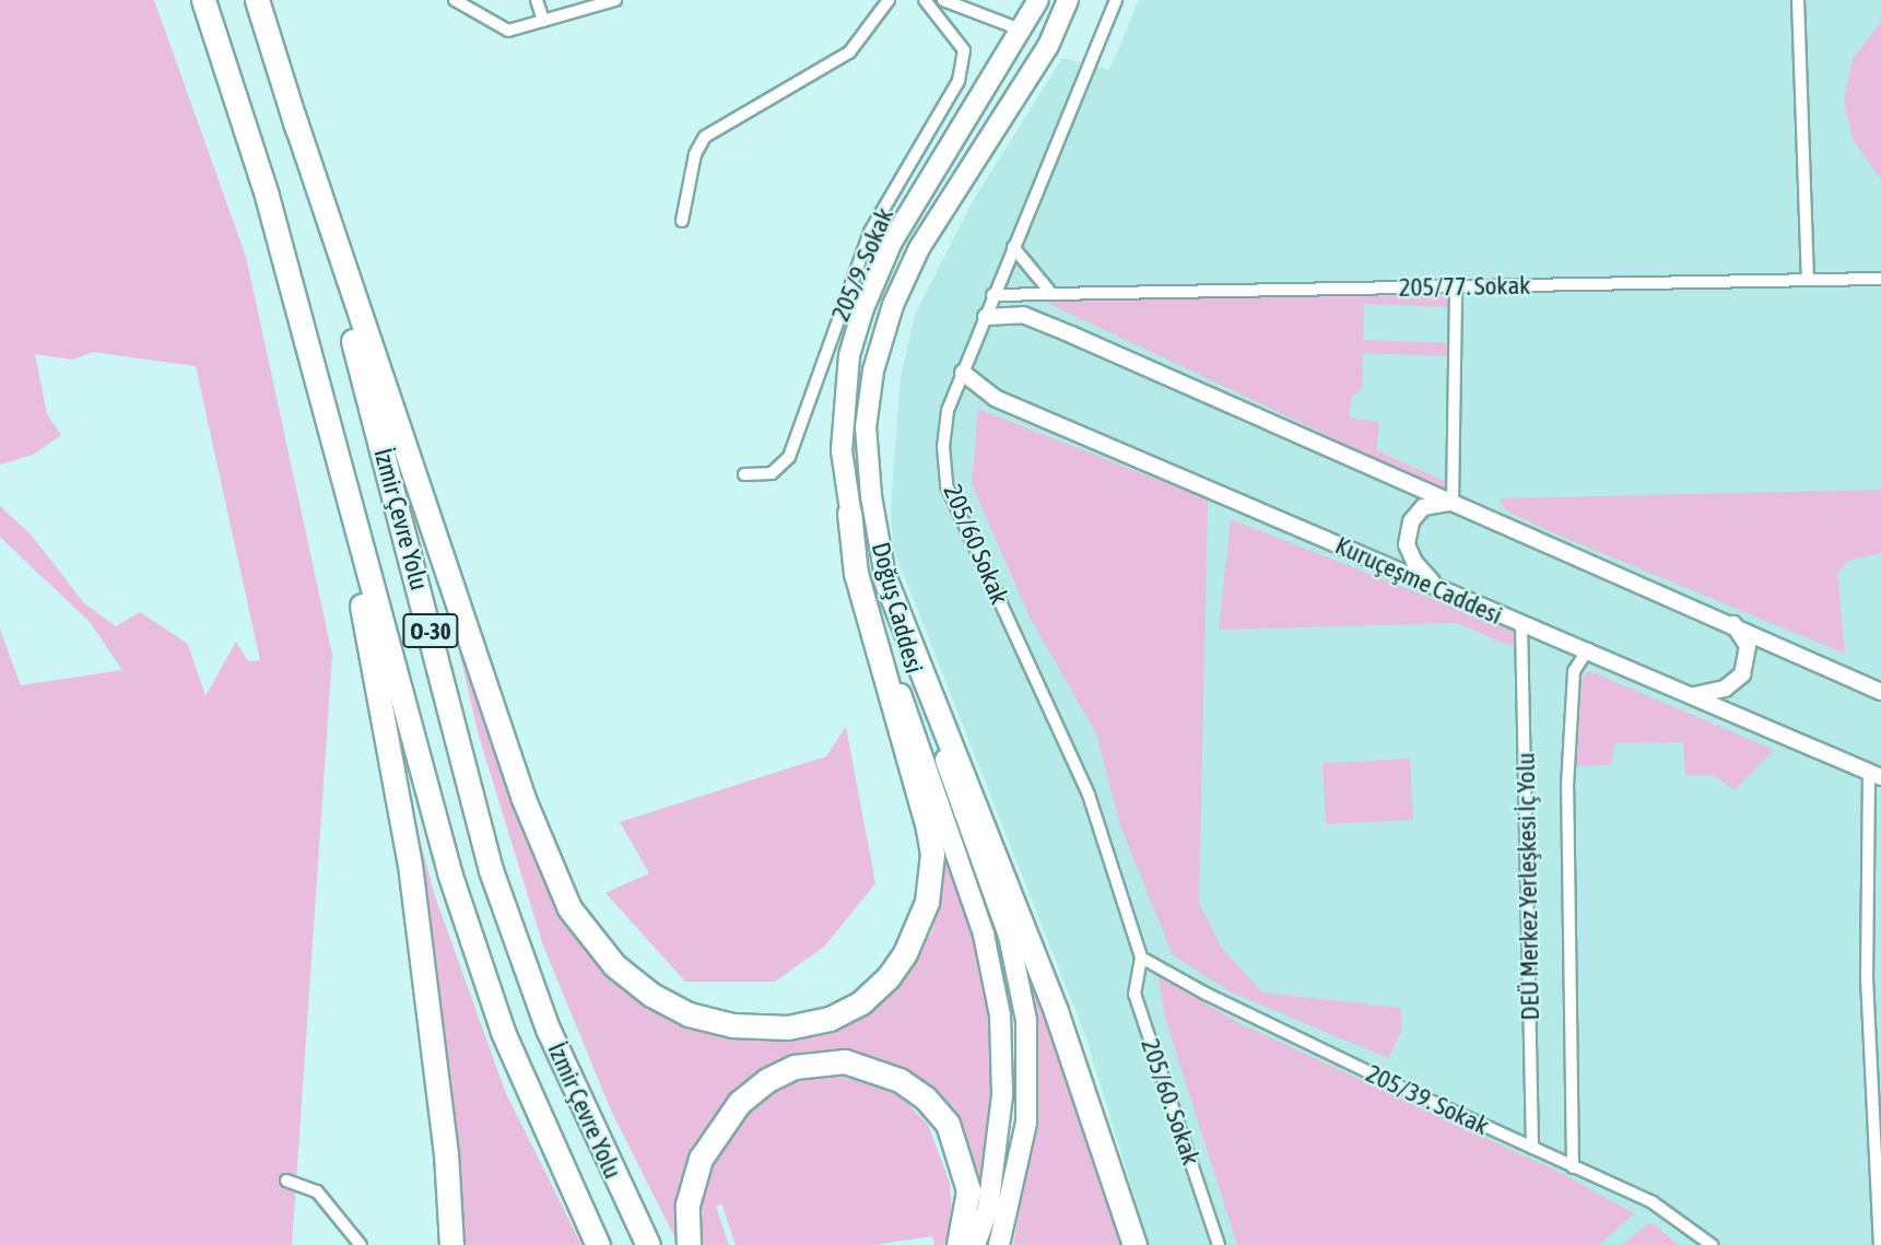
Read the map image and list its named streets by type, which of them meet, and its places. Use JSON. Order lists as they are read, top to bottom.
{
  "streets": {
    "highway": ["İzmir Çevre Yolu", "O-30"],
    "main road": ["Doğuş Caddesi"],
    "street": [
      "205/9. Sokak",
      "205/77. Sokak",
      "205/60 Sokak",
      "Kuruçeşme Caddesi",
      "DEÜ Merkez Yerleşkesi İç Yolu",
      "205/39. Sokak",
      "205/60. Sokak"
    ]
  },
  "crossings": [
    ["205/77. Sokak", "205/60 Sokak"],
    ["205/60 Sokak", "Kuruçeşme Caddesi"],
    ["205/60 Sokak", "205/39. Sokak"],
    ["205/60 Sokak", "205/60. Sokak"],
    ["Kuruçeşme Caddesi", "DEÜ Merkez Yerleşkesi İç Yolu"],
    ["DEÜ Merkez Yerleşkesi İç Yolu", "205/39. Sokak"],
    ["205/39. Sokak", "205/60. Sokak"]
  ]
}
